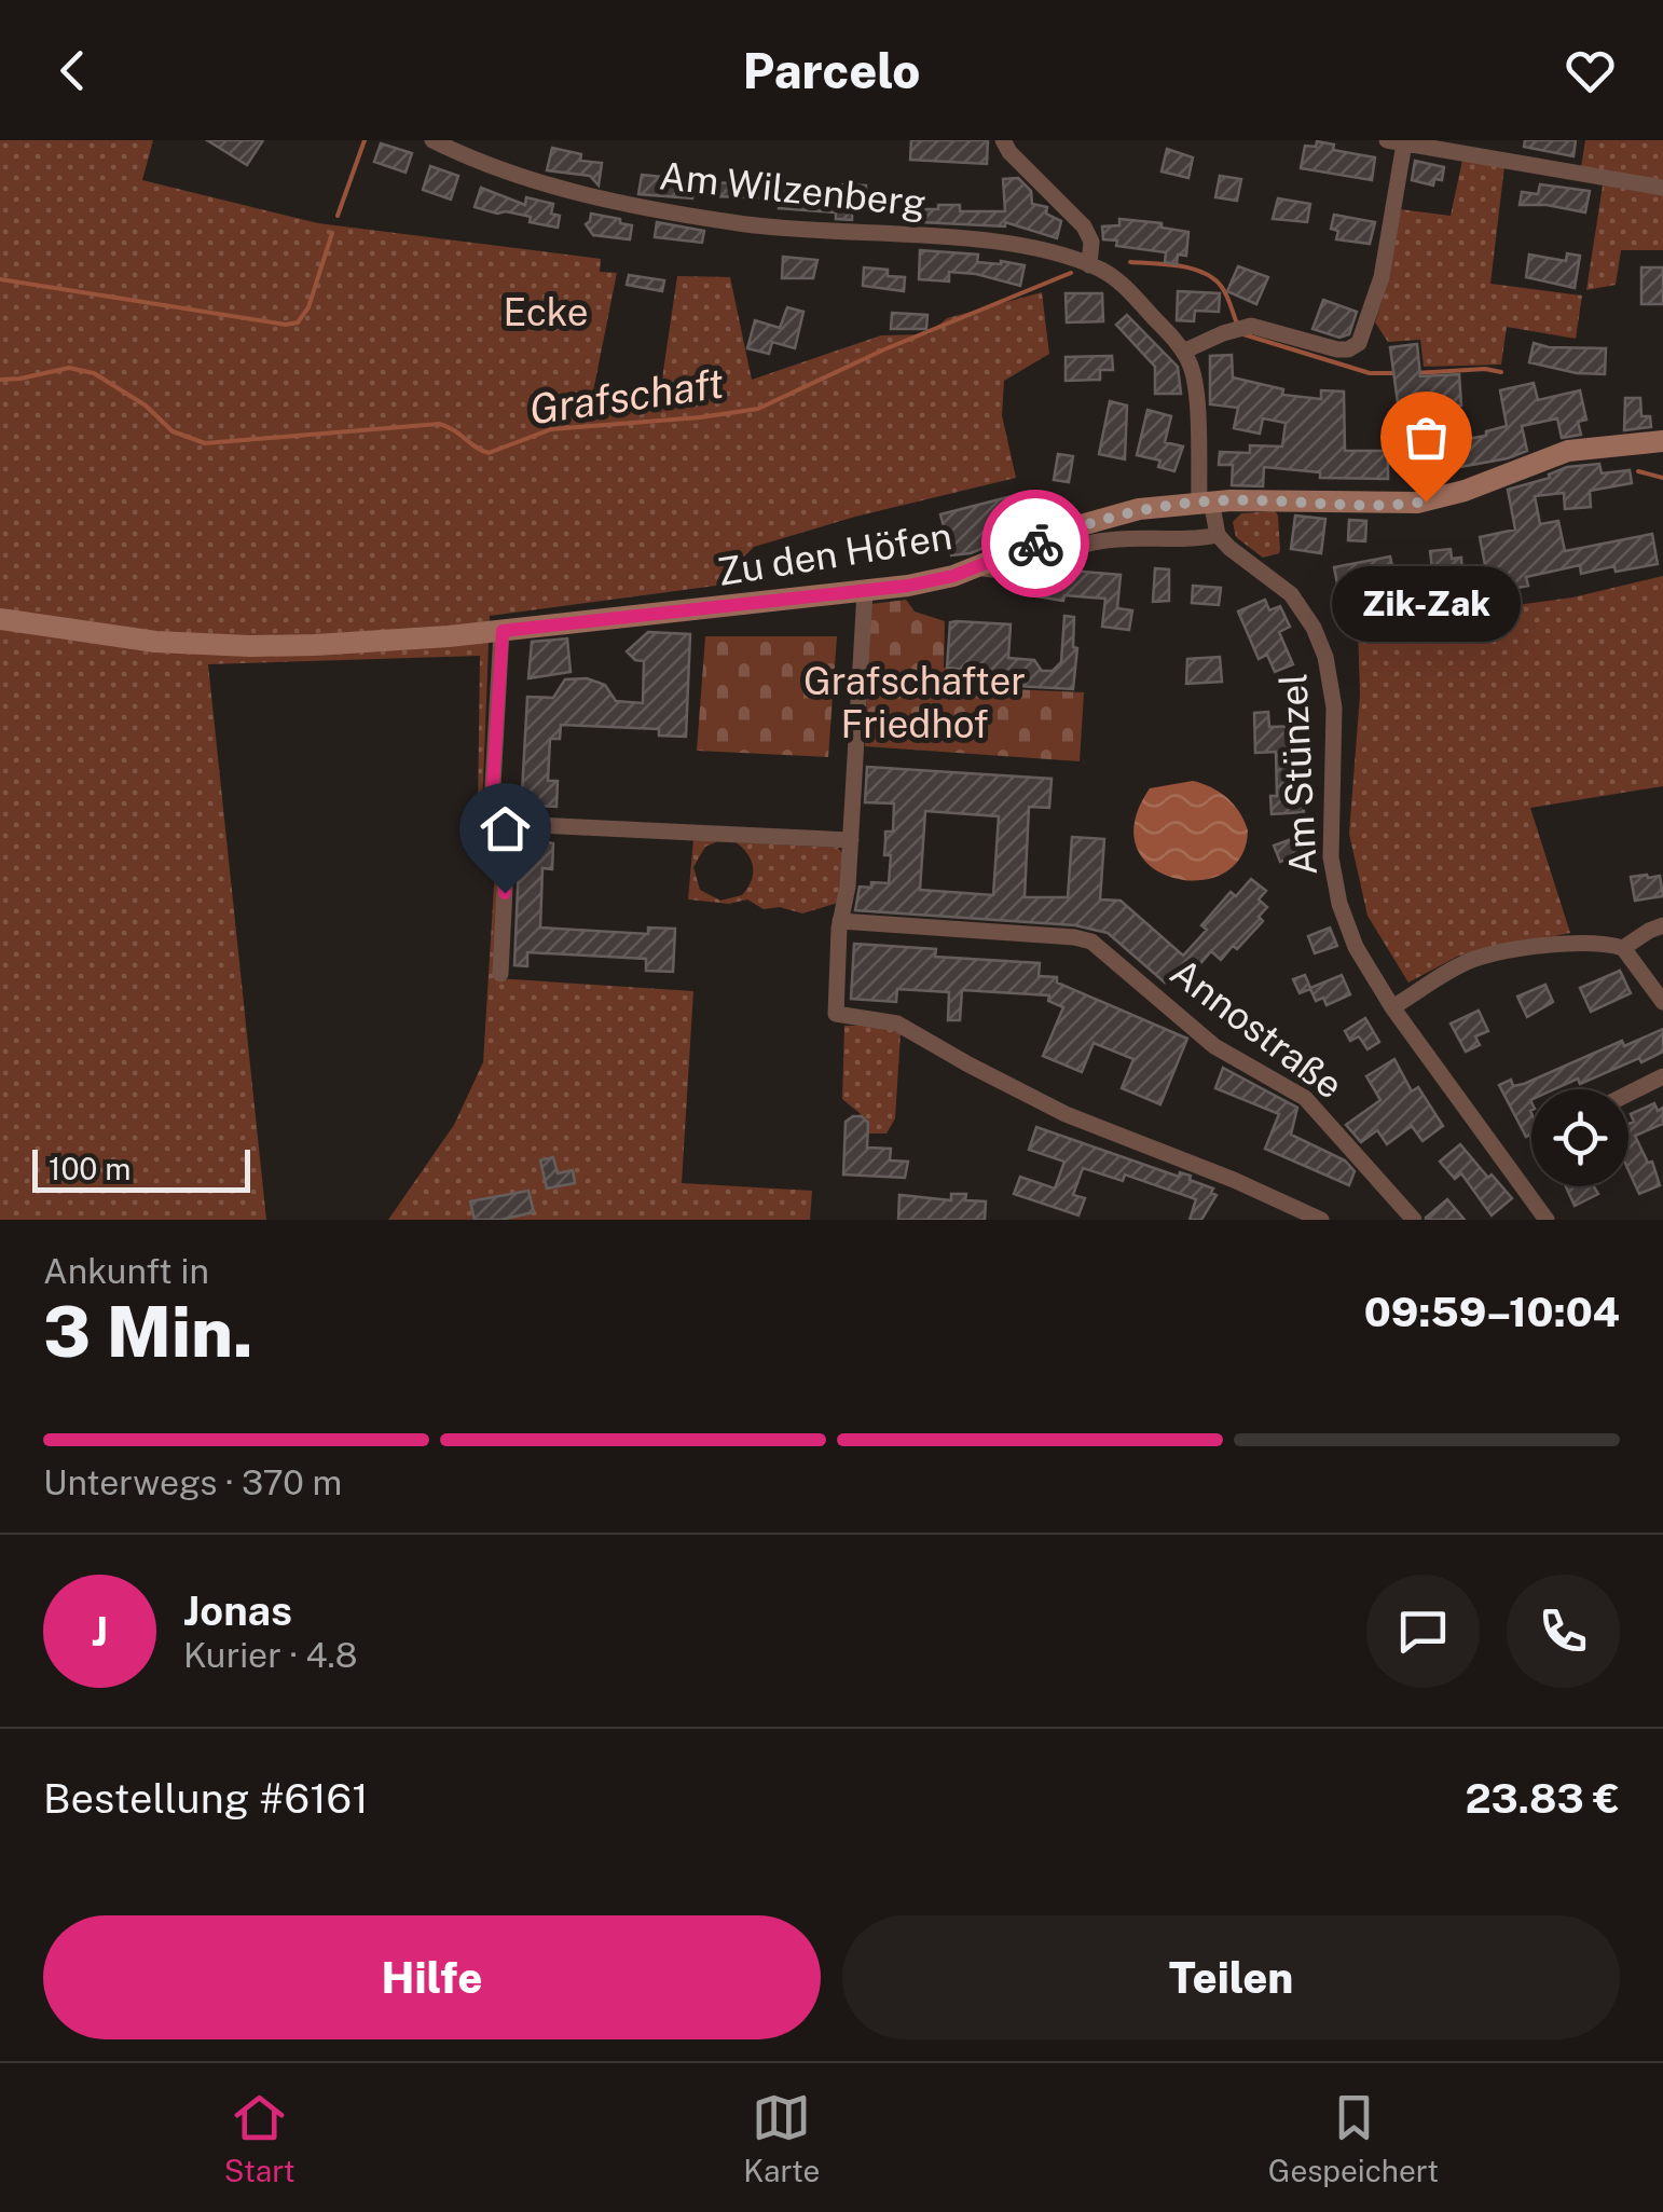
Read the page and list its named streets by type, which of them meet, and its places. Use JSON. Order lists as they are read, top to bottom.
{
  "streets": {
    "street": [
      "Am Wilzenberg",
      "Zu den Höfen",
      "Am Stünzel",
      "Annostraße"
    ]
  },
  "crossings": [
    ["Am Wilzenberg", "Zu den Höfen"]
  ],
  "water": ["Grafschaft"],
  "parks": ["Ecke", "Grafschafter Friedhof"],
  "places": ["Zik-Zak"],
  "scale_bar": "100 m",
  "page": {
    "header": "Parcelo",
    "bubble": "Zik-Zak",
    "scale": "100 m",
    "heading": ["3 Min.", "Ankunft in", "09:59–10:04"],
    "panel": [
      "Jonas",
      "Kurier · 4.8",
      "Bestellung #6161",
      "23.83 €"
    ],
    "bar": "Unterwegs · 370 m",
    "round": "J",
    "buttons": ["Hilfe", "Teilen"],
    "tabs": ["Start", "Karte", "Gespeichert"]
  }
}
